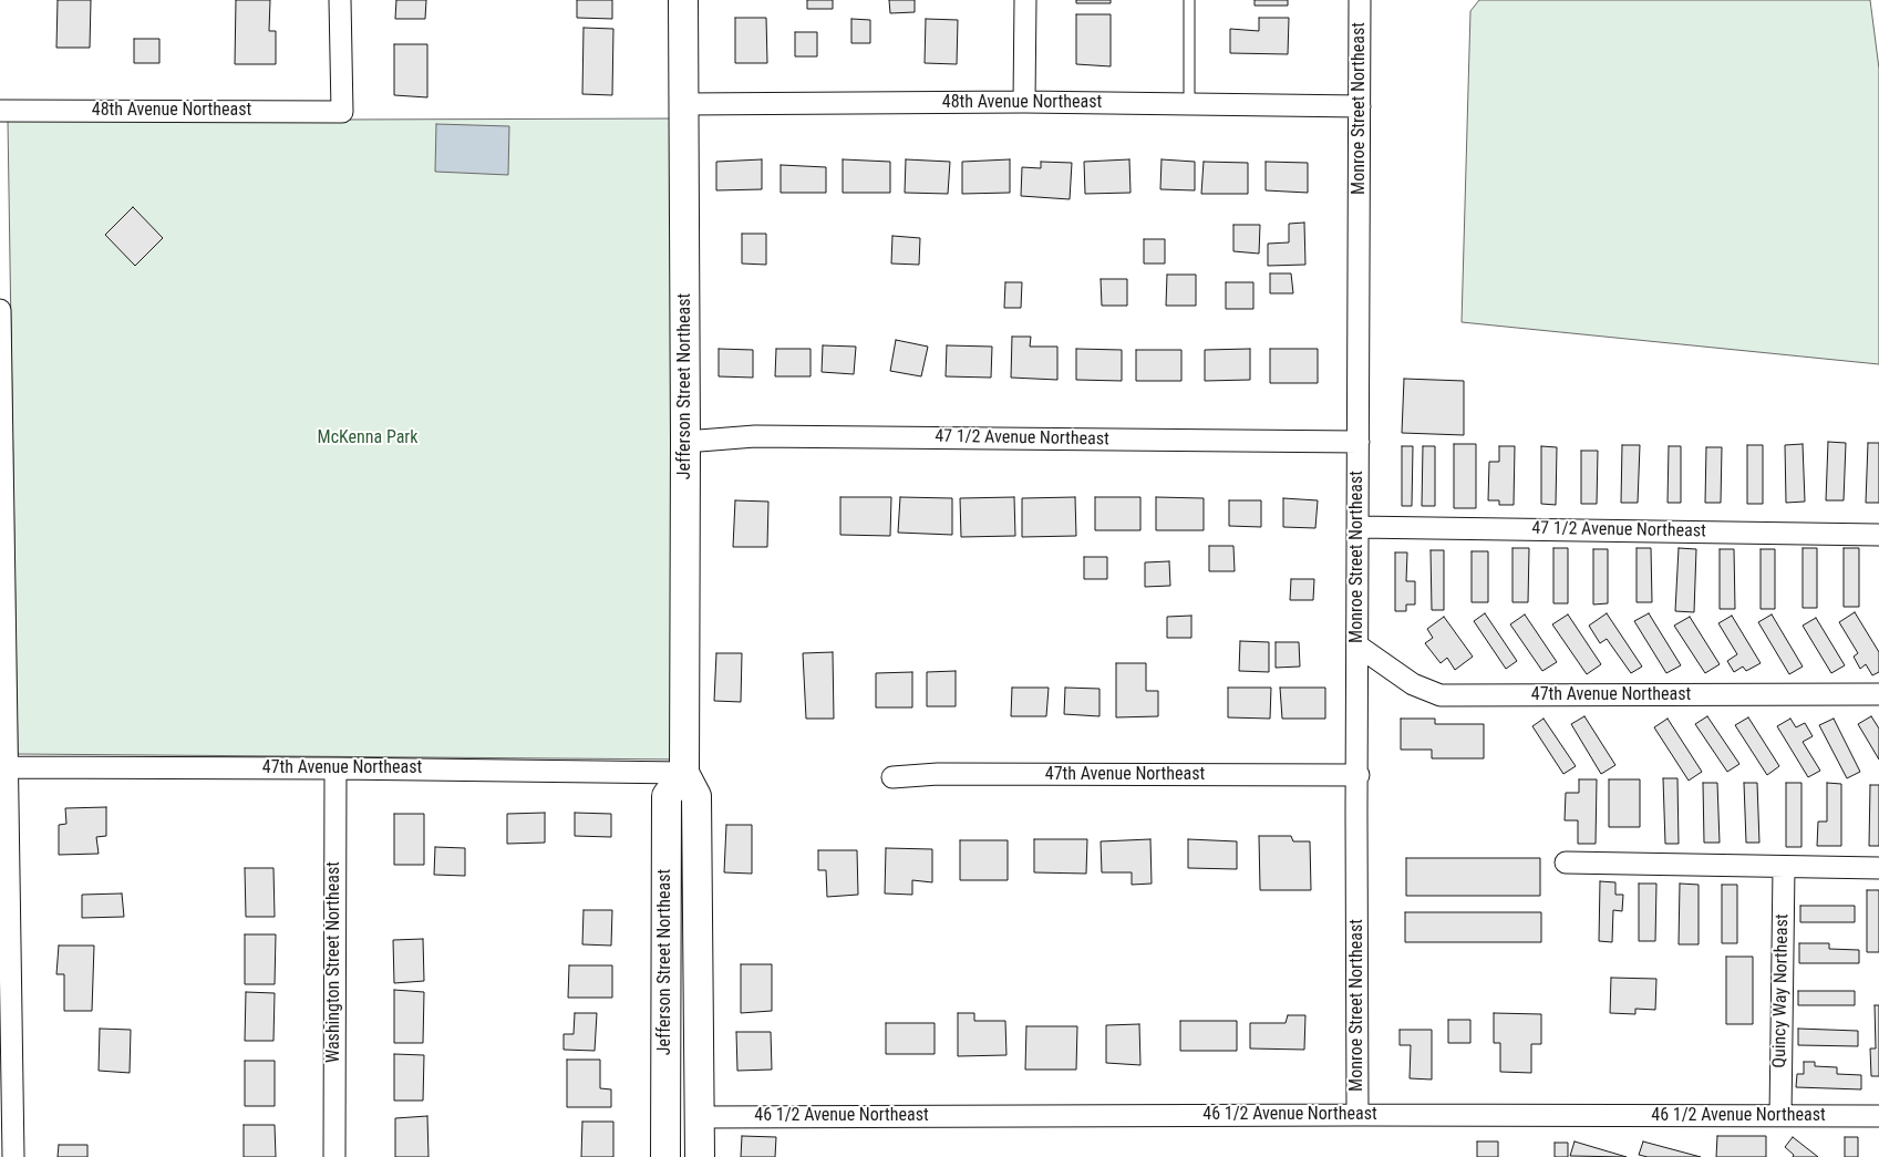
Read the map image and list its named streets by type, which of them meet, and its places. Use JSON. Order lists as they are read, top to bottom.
{
  "streets": {
    "street": [
      "48th Avenue Northeast",
      "Monroe Street Northeast",
      "Jefferson Street Northeast",
      "47 1/2 Avenue Northeast",
      "47th Avenue Northeast",
      "Washington Street Northeast",
      "Quincy Way Northeast",
      "46 1/2 Avenue Northeast"
    ]
  },
  "crossings": [
    ["48th Avenue Northeast", "Monroe Street Northeast"],
    ["48th Avenue Northeast", "Jefferson Street Northeast"],
    ["Monroe Street Northeast", "47 1/2 Avenue Northeast"],
    ["Monroe Street Northeast", "47th Avenue Northeast"],
    ["Monroe Street Northeast", "46 1/2 Avenue Northeast"],
    ["Jefferson Street Northeast", "47 1/2 Avenue Northeast"],
    ["Jefferson Street Northeast", "47th Avenue Northeast"],
    ["Jefferson Street Northeast", "46 1/2 Avenue Northeast"],
    ["47th Avenue Northeast", "Washington Street Northeast"],
    ["Quincy Way Northeast", "46 1/2 Avenue Northeast"]
  ],
  "parks": ["McKenna Park"]
}
